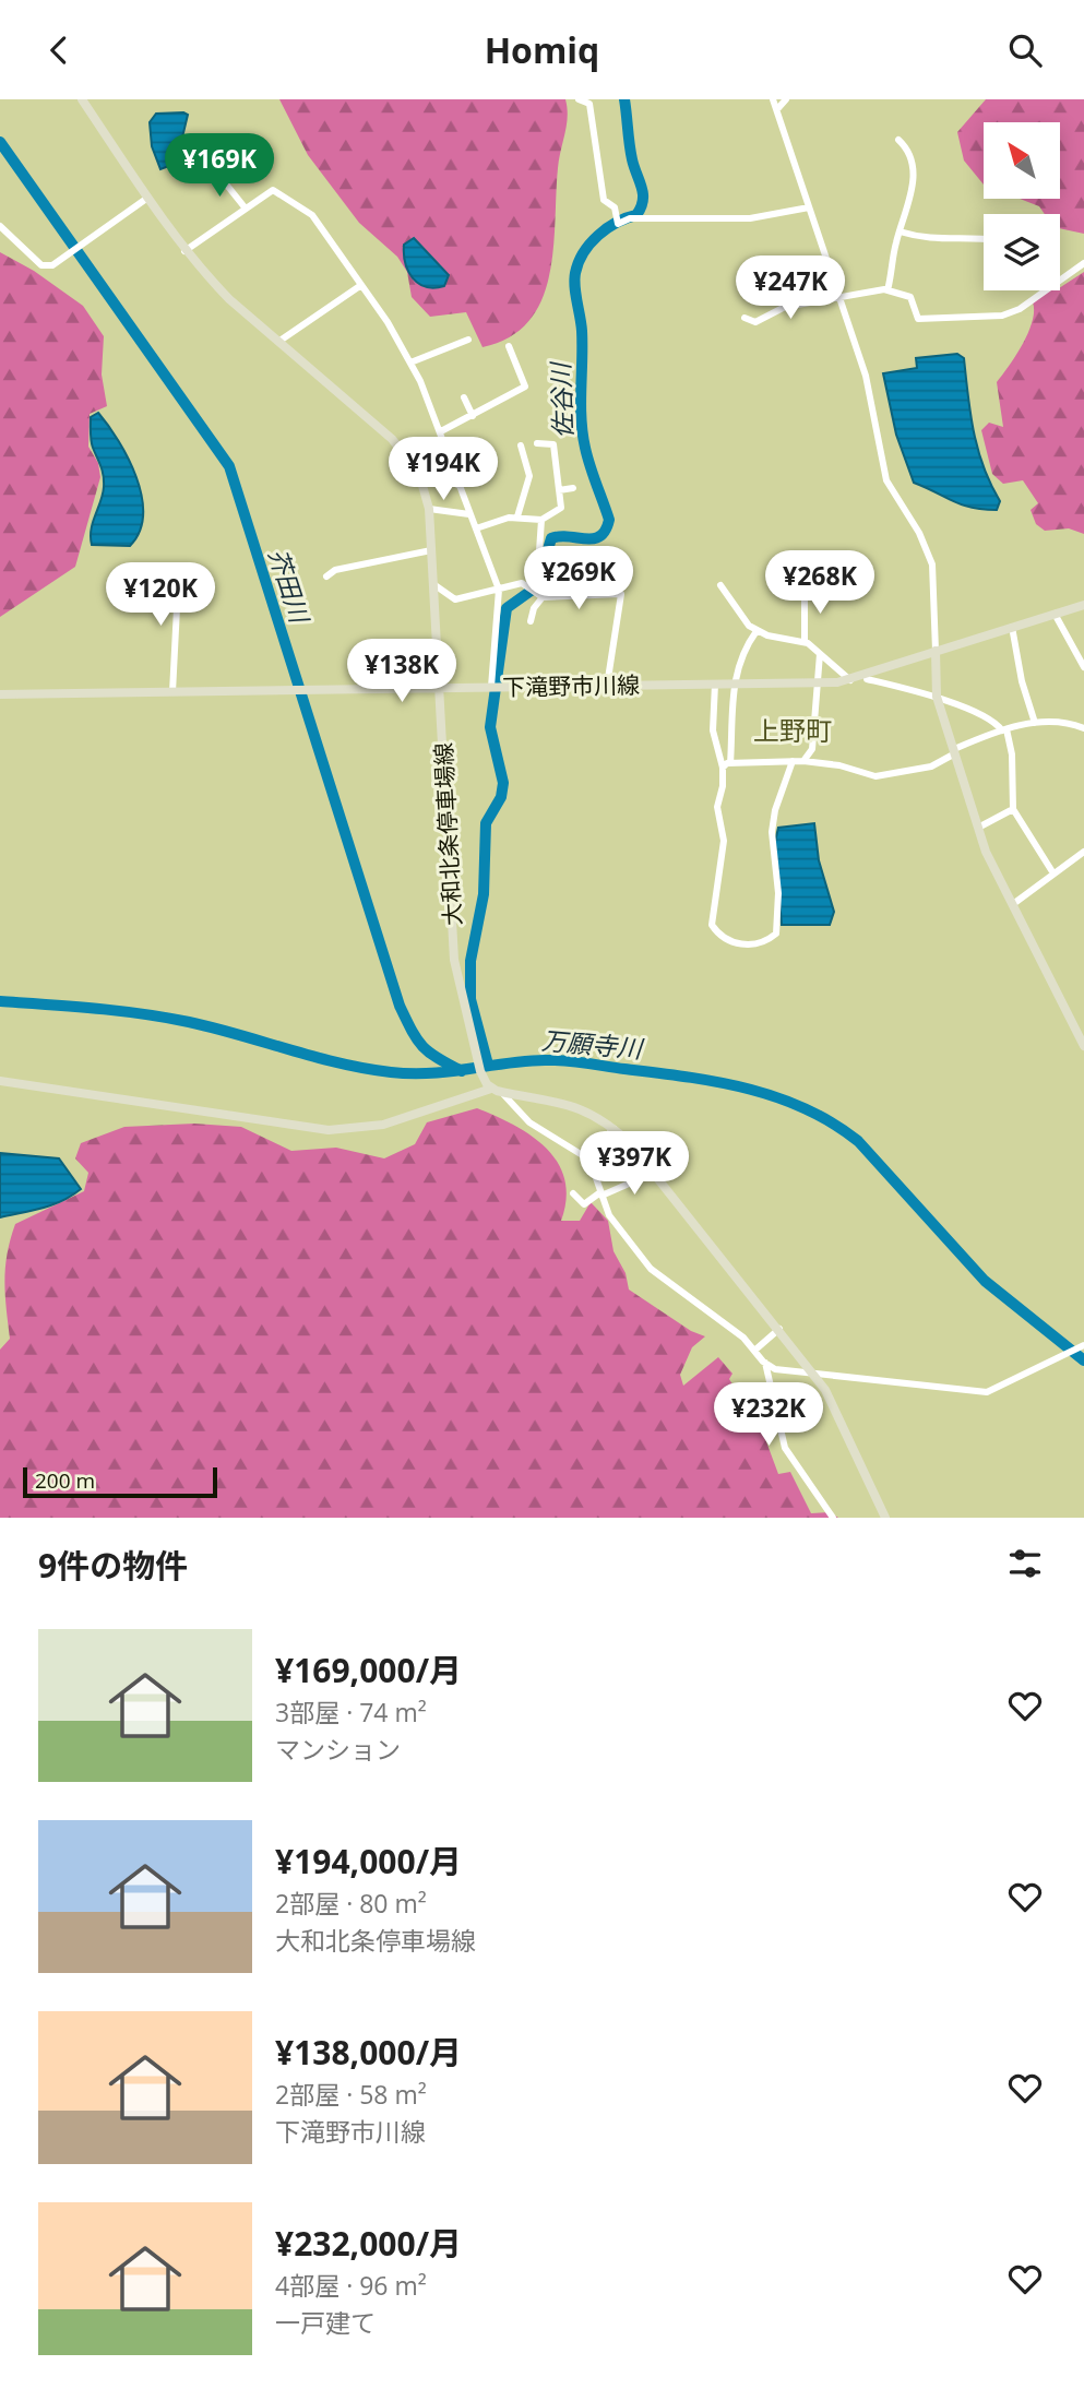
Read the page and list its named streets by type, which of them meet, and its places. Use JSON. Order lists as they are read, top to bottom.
{
  "streets": {
    "main road": ["下滝野市川線", "大和北条停車場線"]
  },
  "crossings": [
    ["下滝野市川線", "大和北条停車場線"]
  ],
  "districts": ["上野町"],
  "water": ["佐谷川", "芥田川", "万願寺川"],
  "scale_bar": "200 m",
  "north": "top left",
  "page": {
    "header": "Homiq",
    "price": [
      "¥169K",
      "¥247K",
      "¥194K",
      "¥269K",
      "¥268K",
      "¥120K",
      "¥138K",
      "¥397K",
      "¥232K"
    ],
    "scale": "200 m",
    "heading": "9件の物件",
    "list": [
      {
        "name": "¥169,000/月",
        "note": "3部屋 · 74 m² · マンション"
      },
      {
        "name": "¥194,000/月",
        "note": "2部屋 · 80 m² · 大和北条停車場線"
      },
      {
        "name": "¥138,000/月",
        "note": "2部屋 · 58 m² · 下滝野市川線"
      },
      {
        "name": "¥232,000/月",
        "note": "4部屋 · 96 m² · 一戸建て"
      }
    ]
  }
}
